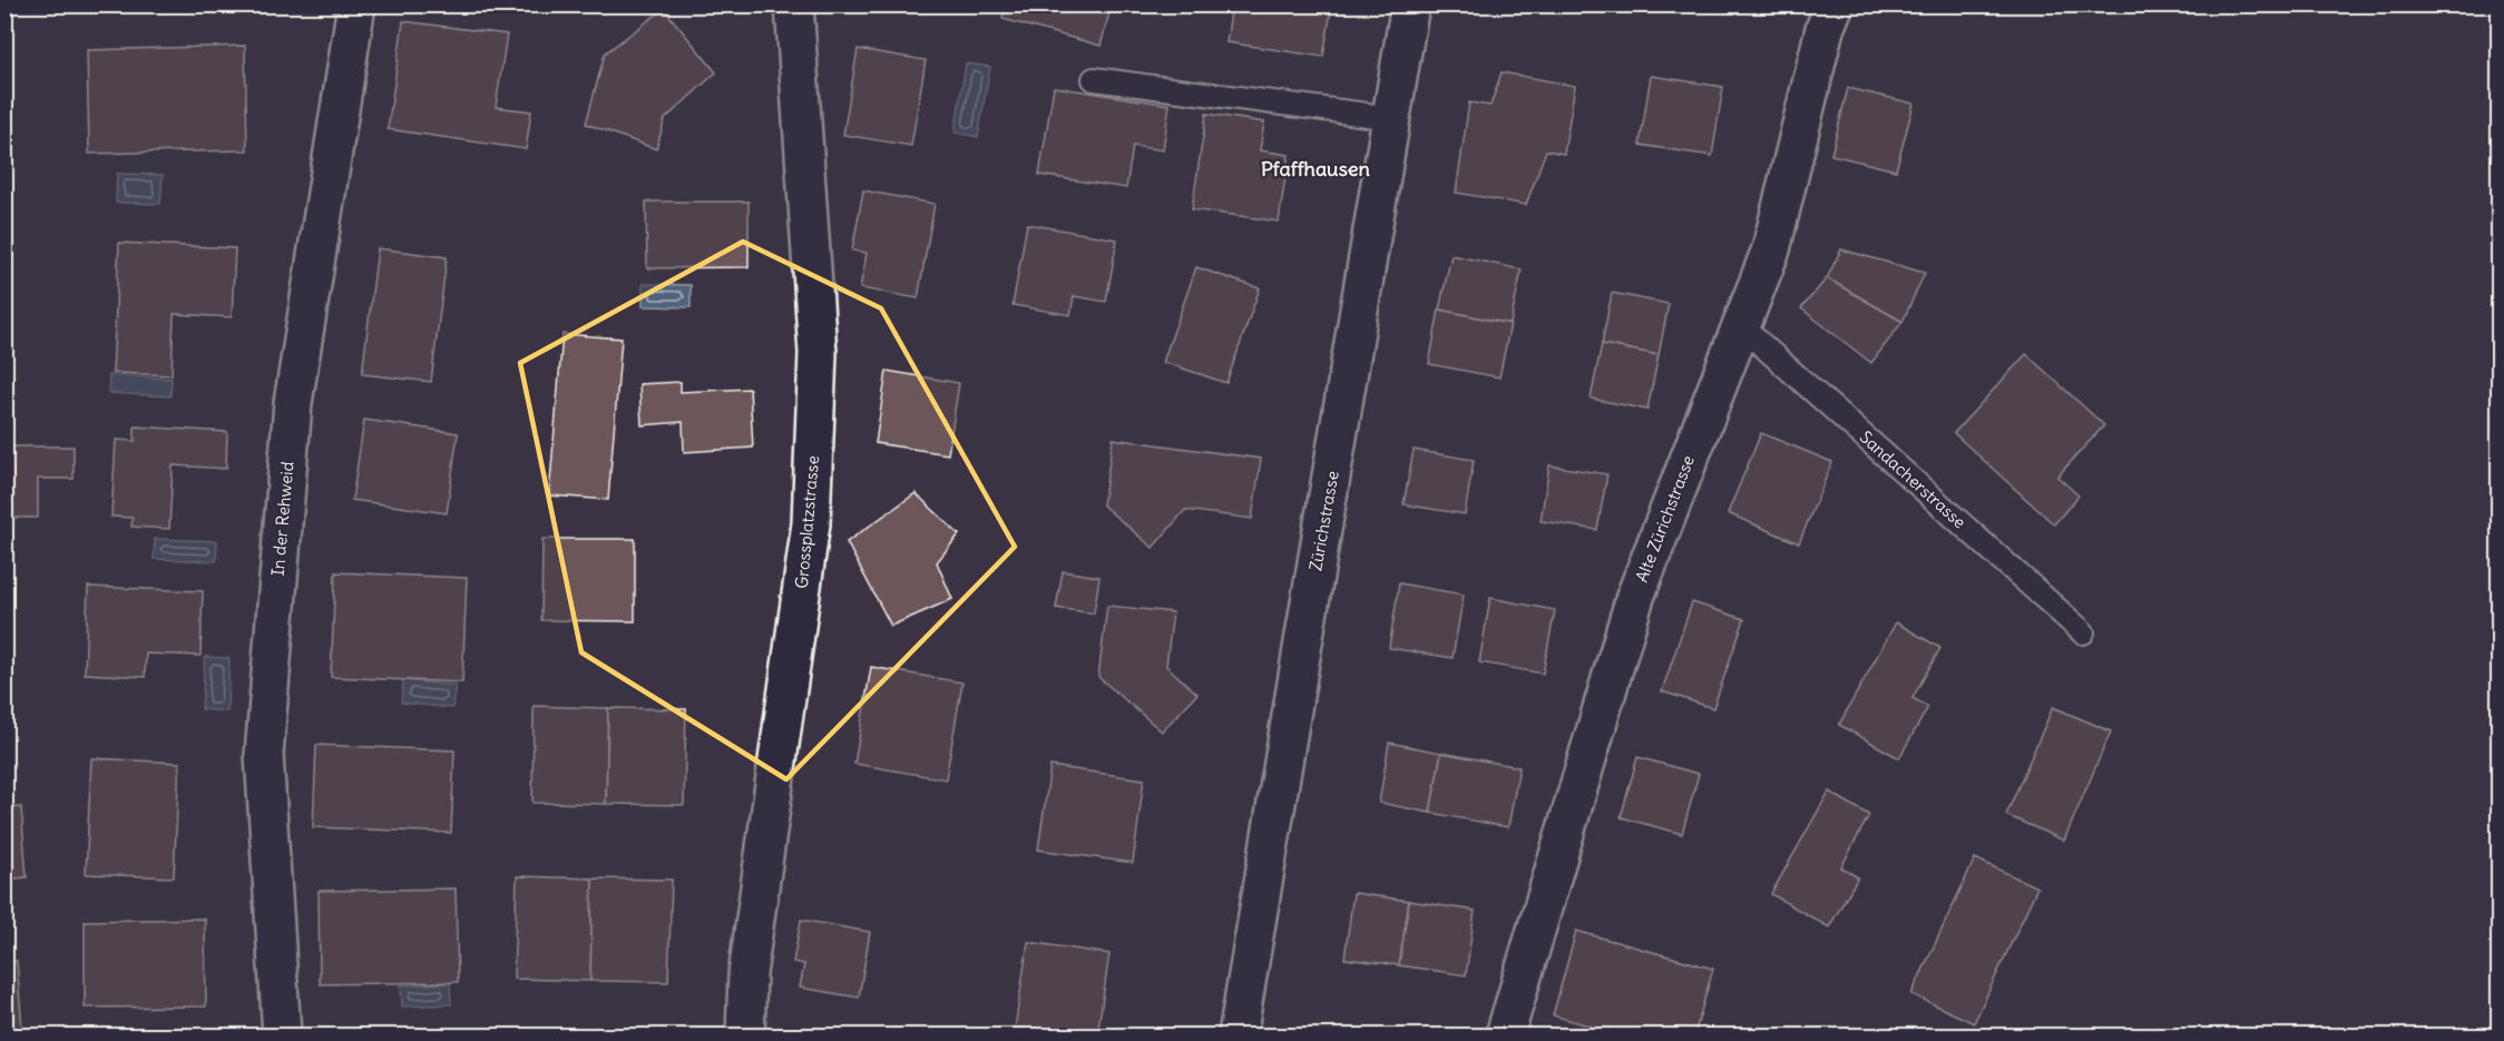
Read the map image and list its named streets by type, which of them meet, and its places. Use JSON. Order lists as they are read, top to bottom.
{
  "streets": {
    "street": [
      "In der Rehweid",
      "Alte Zürichstrasse",
      "Zürichstrasse",
      "Grossplatzstrasse"
    ],
    "lane": ["Sandacherstrasse"]
  },
  "crossings": [
    ["Sandacherstrasse", "Alte Zürichstrasse"]
  ],
  "districts": ["Pfaffhausen"]
}
